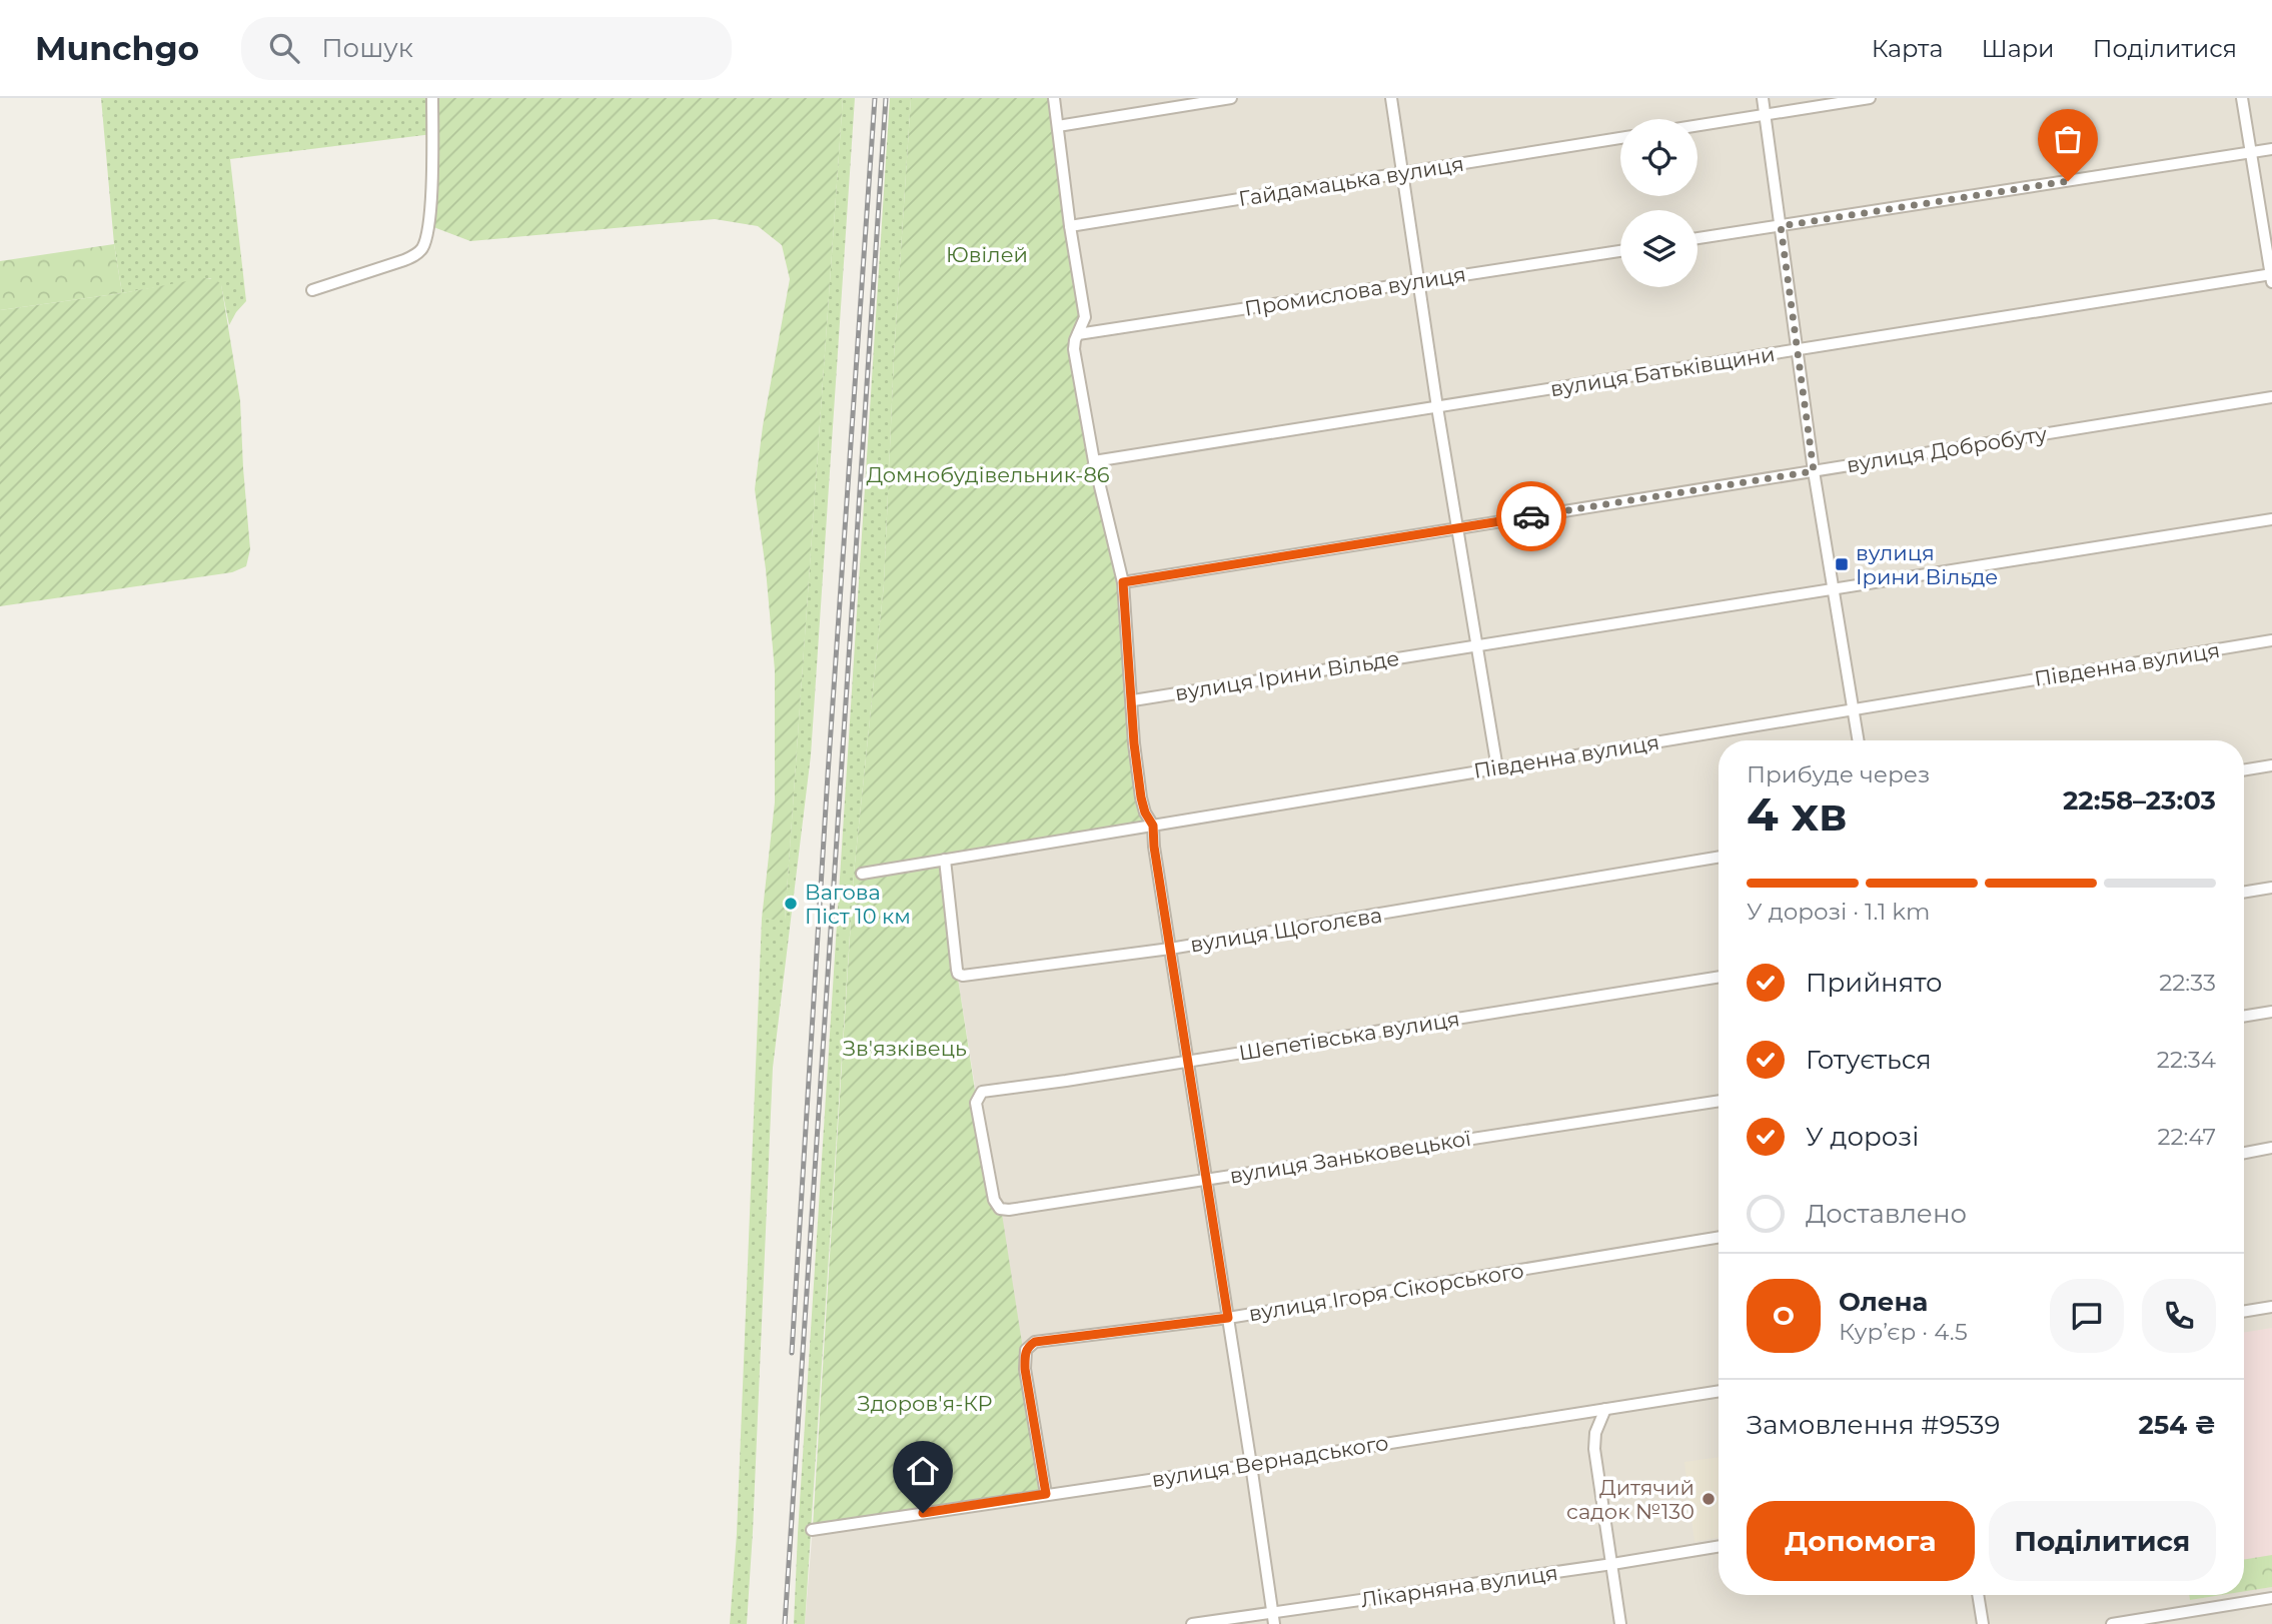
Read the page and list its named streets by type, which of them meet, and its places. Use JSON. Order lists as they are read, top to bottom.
{
  "streets": {
    "street": [
      "Гайдамацька вулиця",
      "Промислова вулиця",
      "вулиця Батьківщини",
      "вулиця Добробуту",
      "Південна вулиця",
      "вулиця Ірини Вільде",
      "вулиця Щоголєва",
      "Шепетівська вулиця",
      "вулиця Заньковецької",
      "вулиця Ігоря Сікорського",
      "вулиця Вернадського",
      "Лікарняна вулиця"
    ]
  },
  "crossings": [
    ["Південна вулиця", "вулиця Щоголєва"],
    ["Шепетівська вулиця", "вулиця Заньковецької"],
    ["вулиця Ігоря Сікорського", "вулиця Вернадського"]
  ],
  "parks": [
    "Ювілей",
    "Домнобудівельник-86",
    "Зв'язківець",
    "Здоров'я-КР"
  ],
  "places": {
    "transit": ["вулиця Ірини Вільде"],
    "other": ["Вагова Піст 10 км", "Дитячий садок №130"]
  },
  "page": {
    "header": "Munchgo",
    "search": "Пошук",
    "nav": ["Карта", "Шари", "Поділитися"],
    "heading": ["4 хв", "Прибуде через", "22:58–23:03"],
    "panel": [
      "Олена",
      "Кур’єр · 4.5",
      "Замовлення #9539",
      "254 ₴"
    ],
    "bar": "У дорозі · 1.1 km",
    "list": [
      ["Прийнято", "22:33"],
      ["Готується", "22:34"],
      ["У дорозі", "22:47"],
      "Доставлено"
    ],
    "round": "О",
    "buttons": ["Допомога", "Поділитися"]
  }
}
